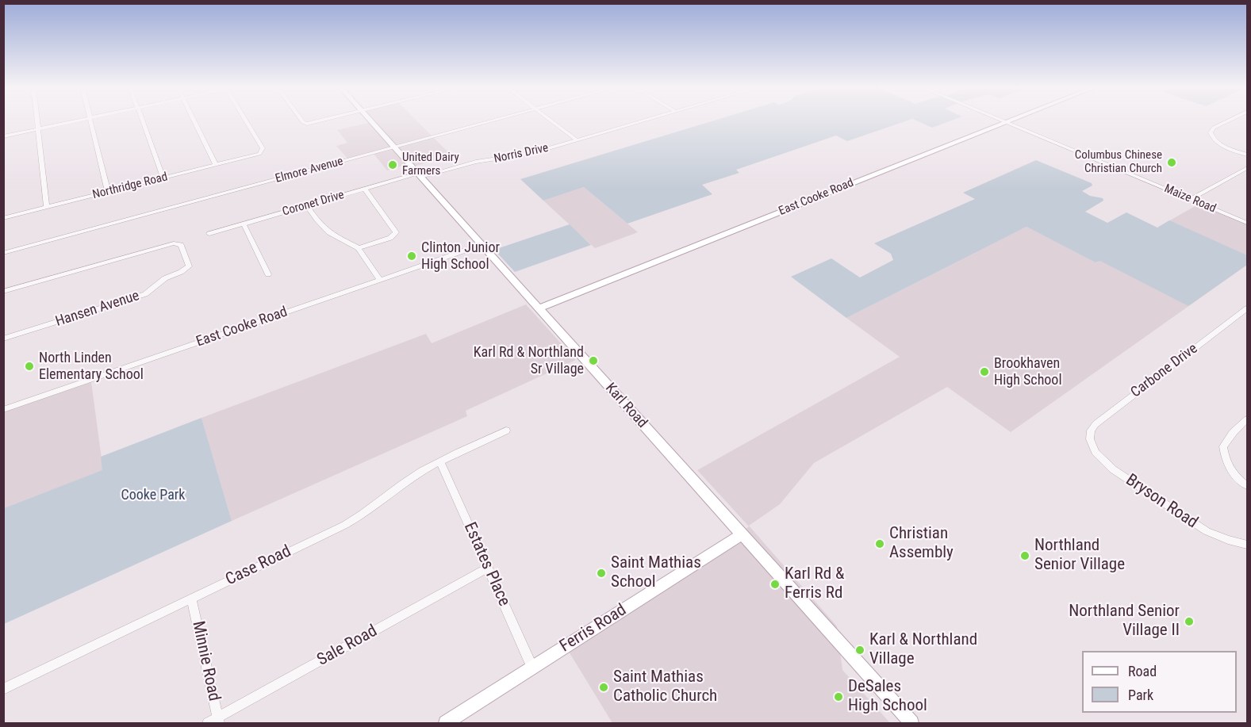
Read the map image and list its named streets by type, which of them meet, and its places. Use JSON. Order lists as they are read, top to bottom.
{
  "streets": {
    "main road": ["East Cooke Road", "Karl Road", "Ferris Road"],
    "street": [
      "Norris Drive",
      "Elmore Avenue",
      "Northridge Road",
      "Maize Road",
      "Coronet Drive",
      "Hansen Avenue",
      "Carbone Drive",
      "Bryson Road",
      "Estates Place",
      "Case Road",
      "Sale Road",
      "Minnie Road"
    ]
  },
  "crossings": [
    ["Norris Drive", "Coronet Drive"],
    ["Norris Drive", "Karl Road"],
    ["Elmore Avenue", "Karl Road"],
    ["East Cooke Road", "Maize Road"],
    ["East Cooke Road", "Karl Road"],
    ["Coronet Drive", "Karl Road"],
    ["Carbone Drive", "Bryson Road"],
    ["Karl Road", "Ferris Road"],
    ["Estates Place", "Case Road"],
    ["Estates Place", "Ferris Road"],
    ["Estates Place", "Sale Road"],
    ["Case Road", "Minnie Road"],
    ["Sale Road", "Minnie Road"]
  ],
  "parks": ["Cooke Park"],
  "places": [
    "Columbus Chinese Christian Church",
    "United Dairy Farmers",
    "Clinton Junior High School",
    "Karl Rd & Northland Sr Village",
    "North Linden Elementary School",
    "Brookhaven High School",
    "Christian Assembly",
    "Northland Senior Village",
    "Saint Mathias School",
    "Karl Rd & Ferris Rd",
    "Northland Senior Village II",
    "Karl & Northland Village",
    "Saint Mathias Catholic Church",
    "DeSales High School"
  ],
  "legend": ["Road", "Park"]
}
